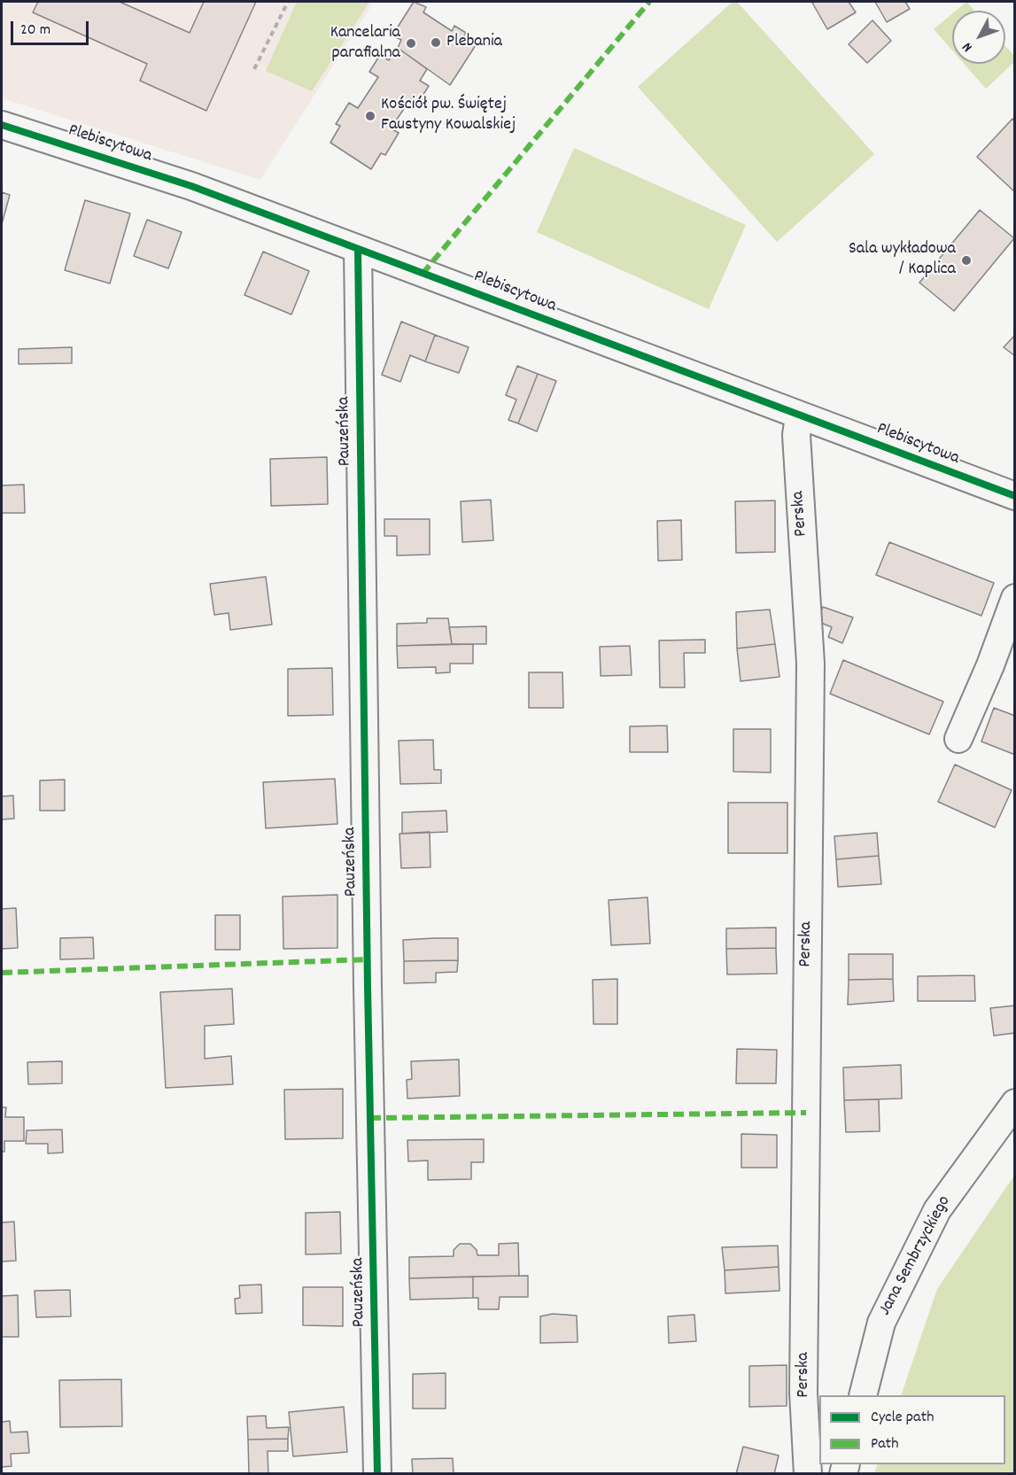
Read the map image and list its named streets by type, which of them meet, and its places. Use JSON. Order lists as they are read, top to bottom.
{
  "streets": {
    "street": [
      "Plebiscytowa",
      "Pauzeńska",
      "Perska",
      "Jana Sembrzyckiego"
    ]
  },
  "crossings": [
    ["Plebiscytowa", "Pauzeńska"],
    ["Plebiscytowa", "Perska"]
  ],
  "places": [
    "Plebania",
    "Kancelaria parafialna",
    "Kościół pw. Świętej Faustyny Kowalskiej",
    "Sala wykładowa / Kaplica"
  ],
  "legend": ["Cycle path", "Path"],
  "scale_bar": "20 m",
  "north": "bottom left"
}
